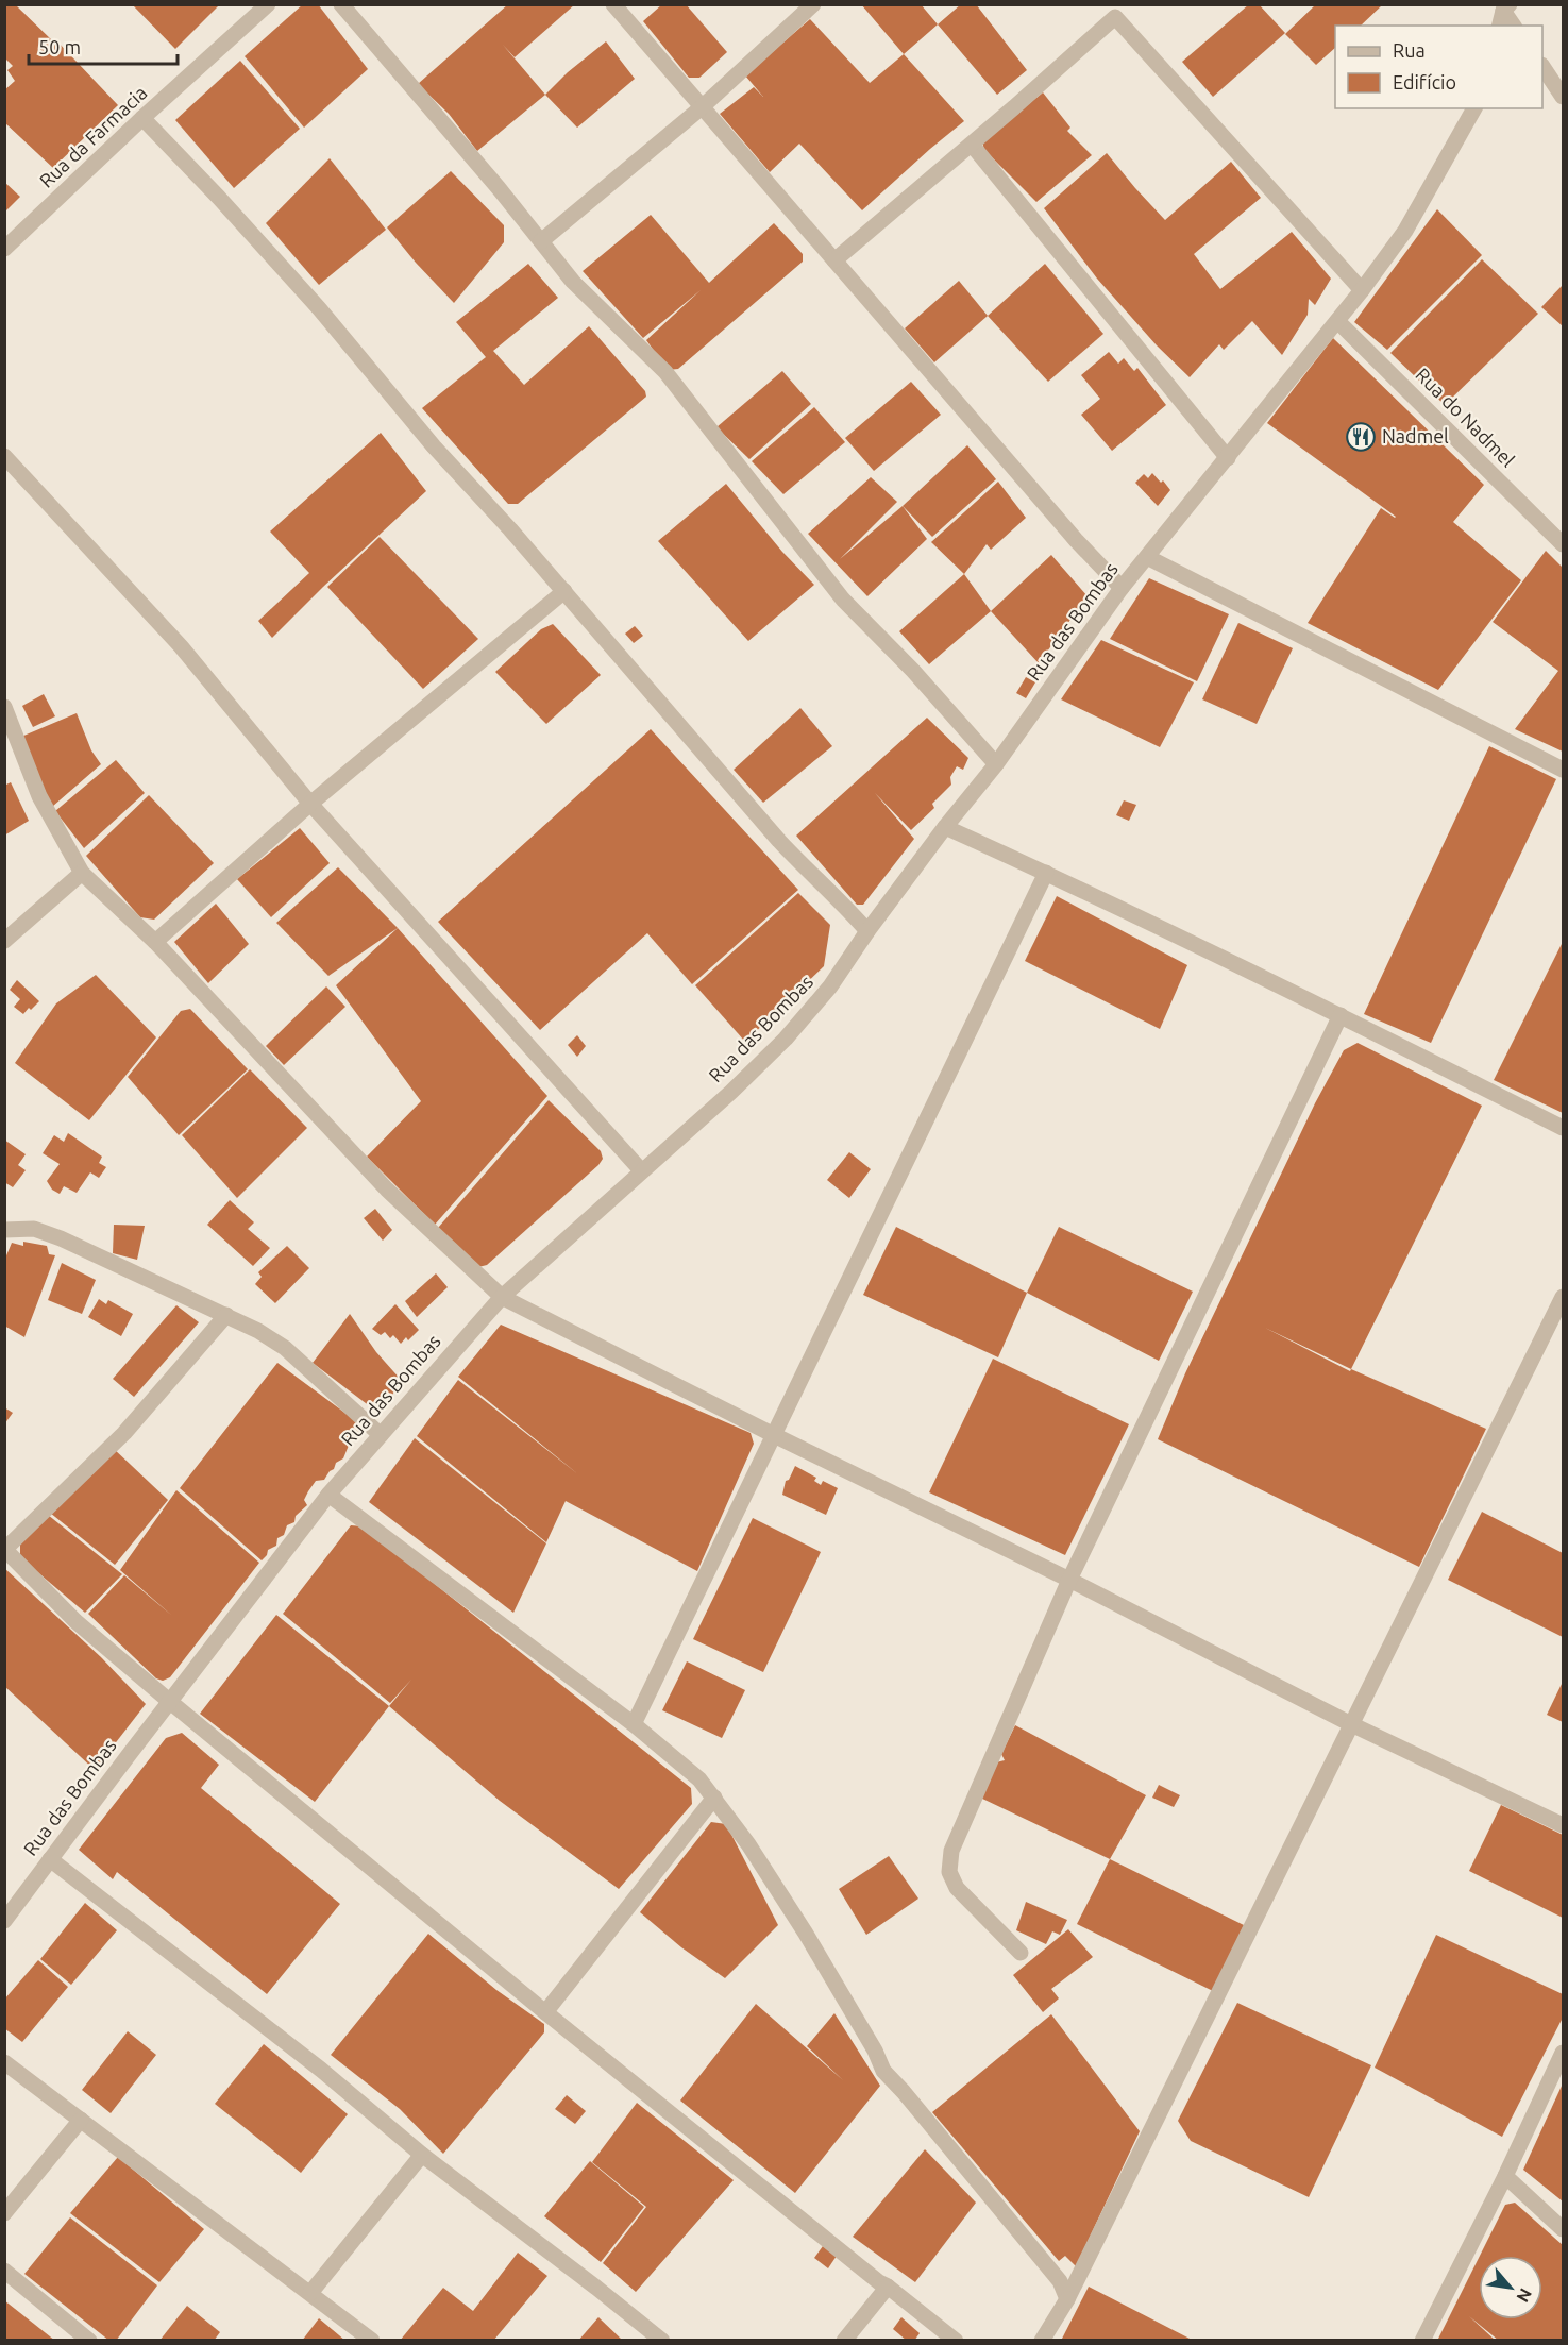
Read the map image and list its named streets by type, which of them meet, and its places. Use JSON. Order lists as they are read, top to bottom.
{
  "streets": {
    "street": ["Rua da Farmacia", "Rua do Nadmel", "Rua das Bombas"]
  },
  "crossings": [
    ["Rua do Nadmel", "Rua das Bombas"]
  ],
  "places": {
    "restaurant": ["Nadmel"]
  },
  "legend": ["Rua", "Edifício"],
  "scale_bar": "50 m",
  "north": "bottom right"
}
